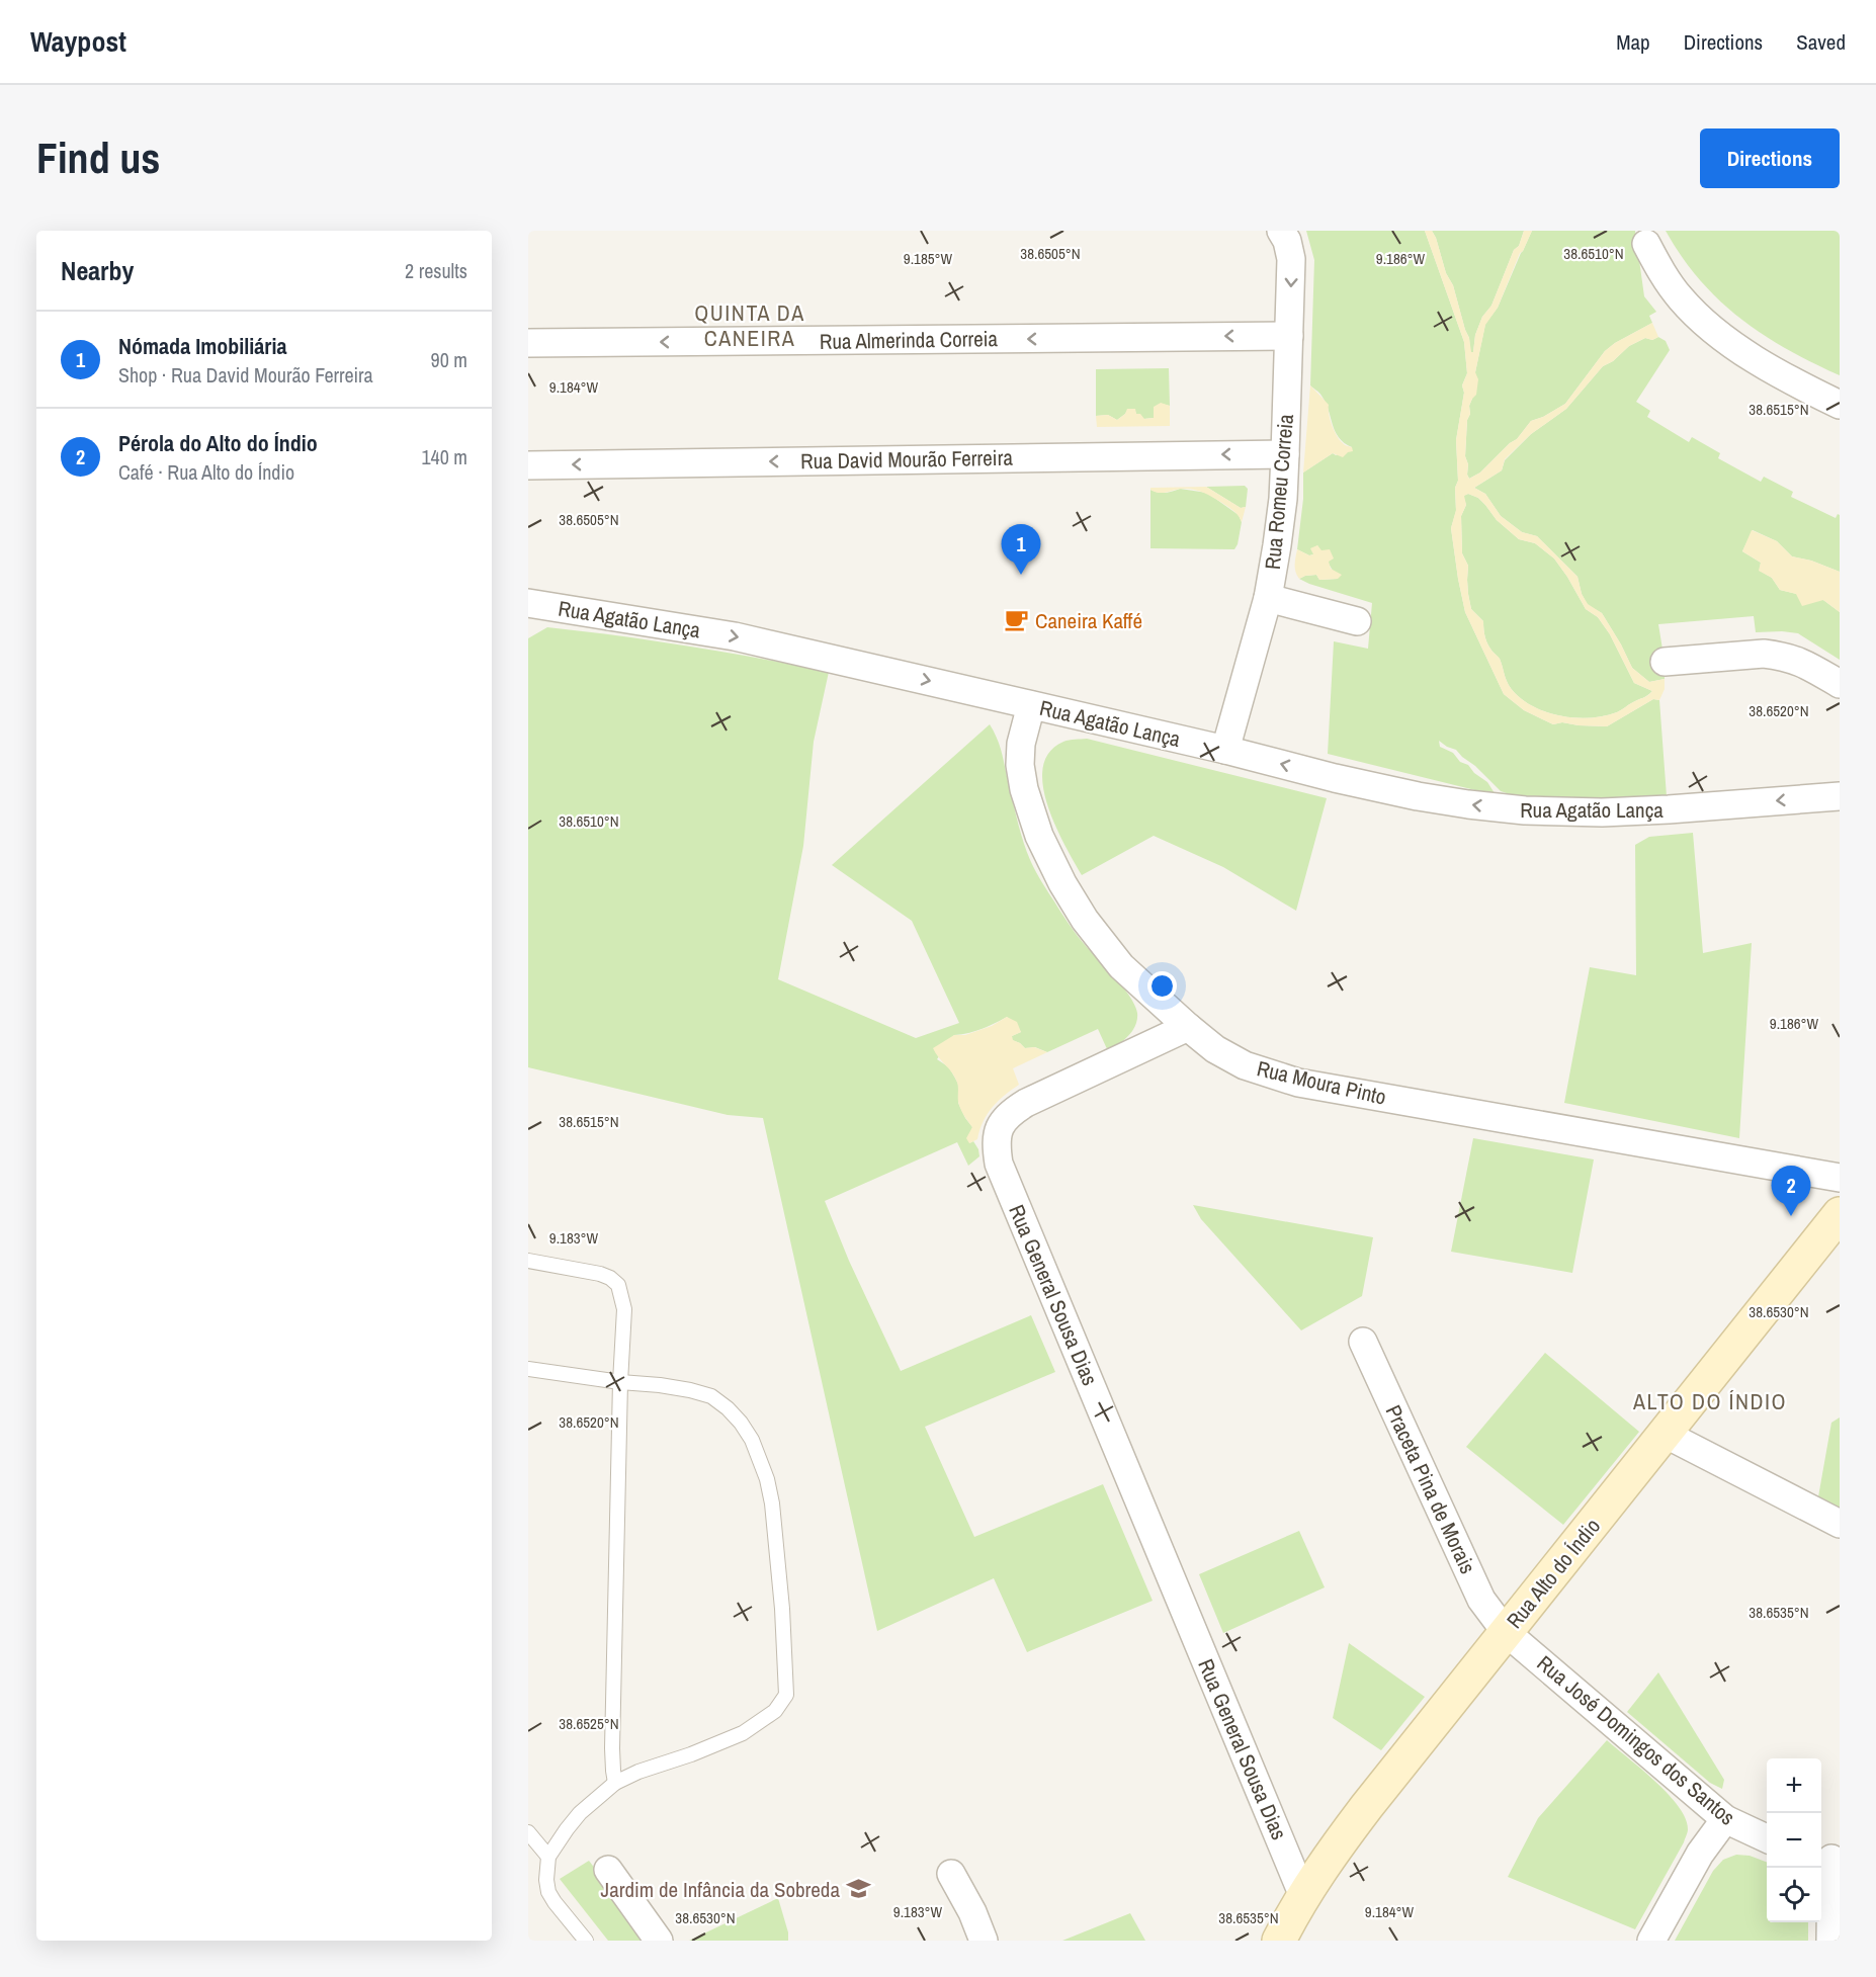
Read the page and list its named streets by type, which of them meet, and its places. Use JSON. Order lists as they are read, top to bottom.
{
  "streets": {
    "main road": ["Rua Alto do Índio"],
    "street": [
      "Rua Almerinda Correia",
      "Rua David Mourão Ferreira",
      "Rua Romeu Correia",
      "Rua Agatão Lança",
      "Rua Moura Pinto",
      "Rua General Sousa Dias",
      "Praceta Pina de Morais",
      "Rua José Domingos dos Santos"
    ]
  },
  "crossings": [
    ["Rua Almerinda Correia", "Rua Romeu Correia"],
    ["Rua David Mourão Ferreira", "Rua Romeu Correia"],
    ["Rua Romeu Correia", "Rua Agatão Lança"],
    ["Rua Agatão Lança", "Rua Moura Pinto"],
    ["Rua Moura Pinto", "Rua General Sousa Dias"],
    ["Rua General Sousa Dias", "Rua Alto do Índio"],
    ["Praceta Pina de Morais", "Rua Alto do Índio"],
    ["Praceta Pina de Morais", "Rua José Domingos dos Santos"],
    ["Rua Alto do Índio", "Rua José Domingos dos Santos"]
  ],
  "one_way": ["Rua Almerinda Correia", "Rua David Mourão Ferreira"],
  "districts": ["QUINTA DA CANEIRA", "ALTO DO ÍNDIO"],
  "places": {
    "cafe": ["Caneira Kaffé"],
    "school or university": ["Jardim de Infância da Sobreda"]
  },
  "page": {
    "header": "Waypost",
    "nav": ["Map", "Directions", "Saved"],
    "buttons": "Directions",
    "title": "Find us",
    "heading": ["Nearby", "2 results"],
    "list": [
      {
        "mark": "1",
        "name": "Nómada Imobiliária",
        "note": "Shop · Rua David Mourão Ferreira",
        "value": "90 m"
      },
      {
        "mark": "2",
        "name": "Pérola do Alto do Índio",
        "note": "Café · Rua Alto do Índio",
        "value": "140 m"
      }
    ],
    "pins": ["1", "2"],
    "map_buttons": ["+", "−"]
  },
  "coordinates": [
    "38.6505°N",
    "38.6510°N",
    "9.185°W",
    "9.186°W",
    "9.184°W",
    "38.6515°N",
    "38.6520°N",
    "9.183°W",
    "38.6530°N",
    "38.6535°N",
    "38.6525°N"
  ]
}
